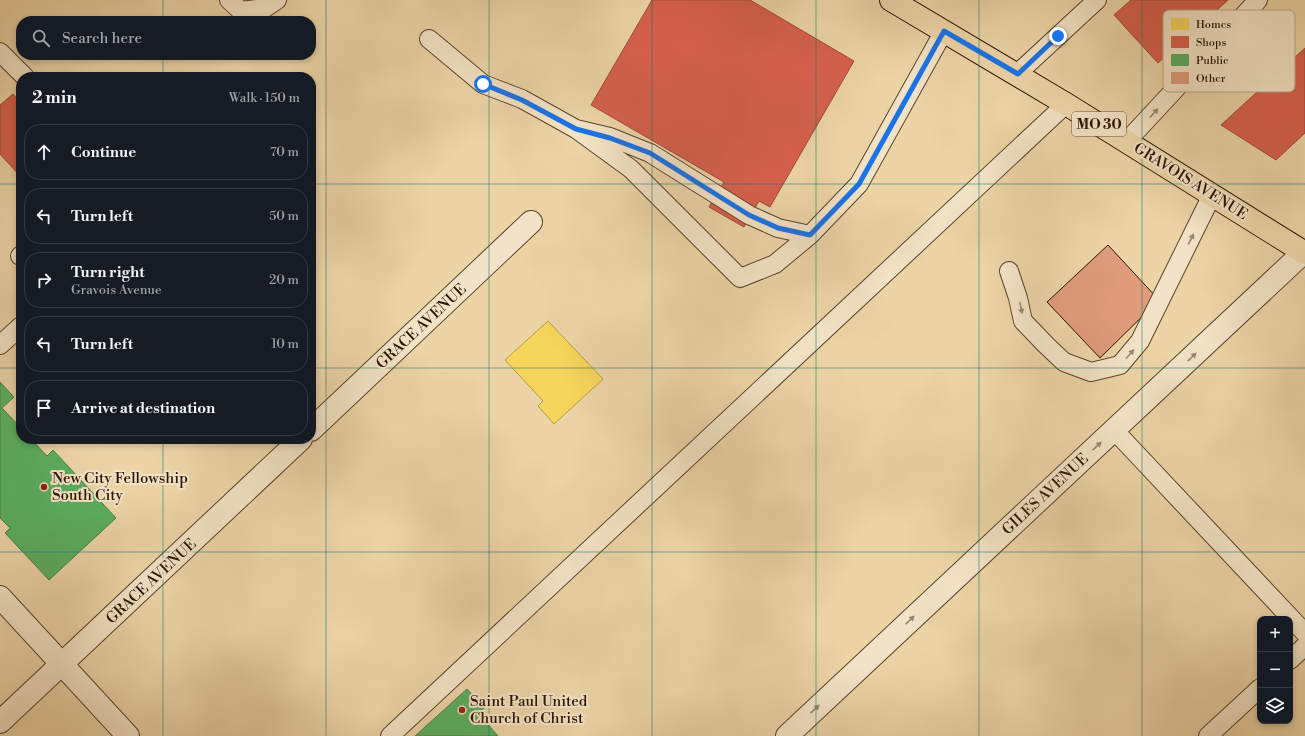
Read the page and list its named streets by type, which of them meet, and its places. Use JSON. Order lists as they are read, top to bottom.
{
  "streets": {
    "main road": ["MO 30", "GRAVOIS AVENUE"],
    "street": ["GRACE AVENUE", "GILES AVENUE"]
  },
  "crossings": [
    ["GRAVOIS AVENUE", "GILES AVENUE"]
  ],
  "one_way": ["GILES AVENUE"],
  "places": ["New City Fellowship South City", "Saint Paul United Church of Christ"],
  "legend": [
    "Homes",
    "Shops",
    "Public",
    "Other"
  ],
  "page": {
    "search": "Search here",
    "heading": ["2 min", "Walk · 150 m"],
    "list": [
      ["Continue", "70 m"],
      ["Turn left", "50 m"],
      ["Turn right", "Gravois Avenue", "20 m"],
      ["Turn left", "10 m"],
      "Arrive at destination"
    ],
    "map_buttons": ["+", "−"]
  }
}
